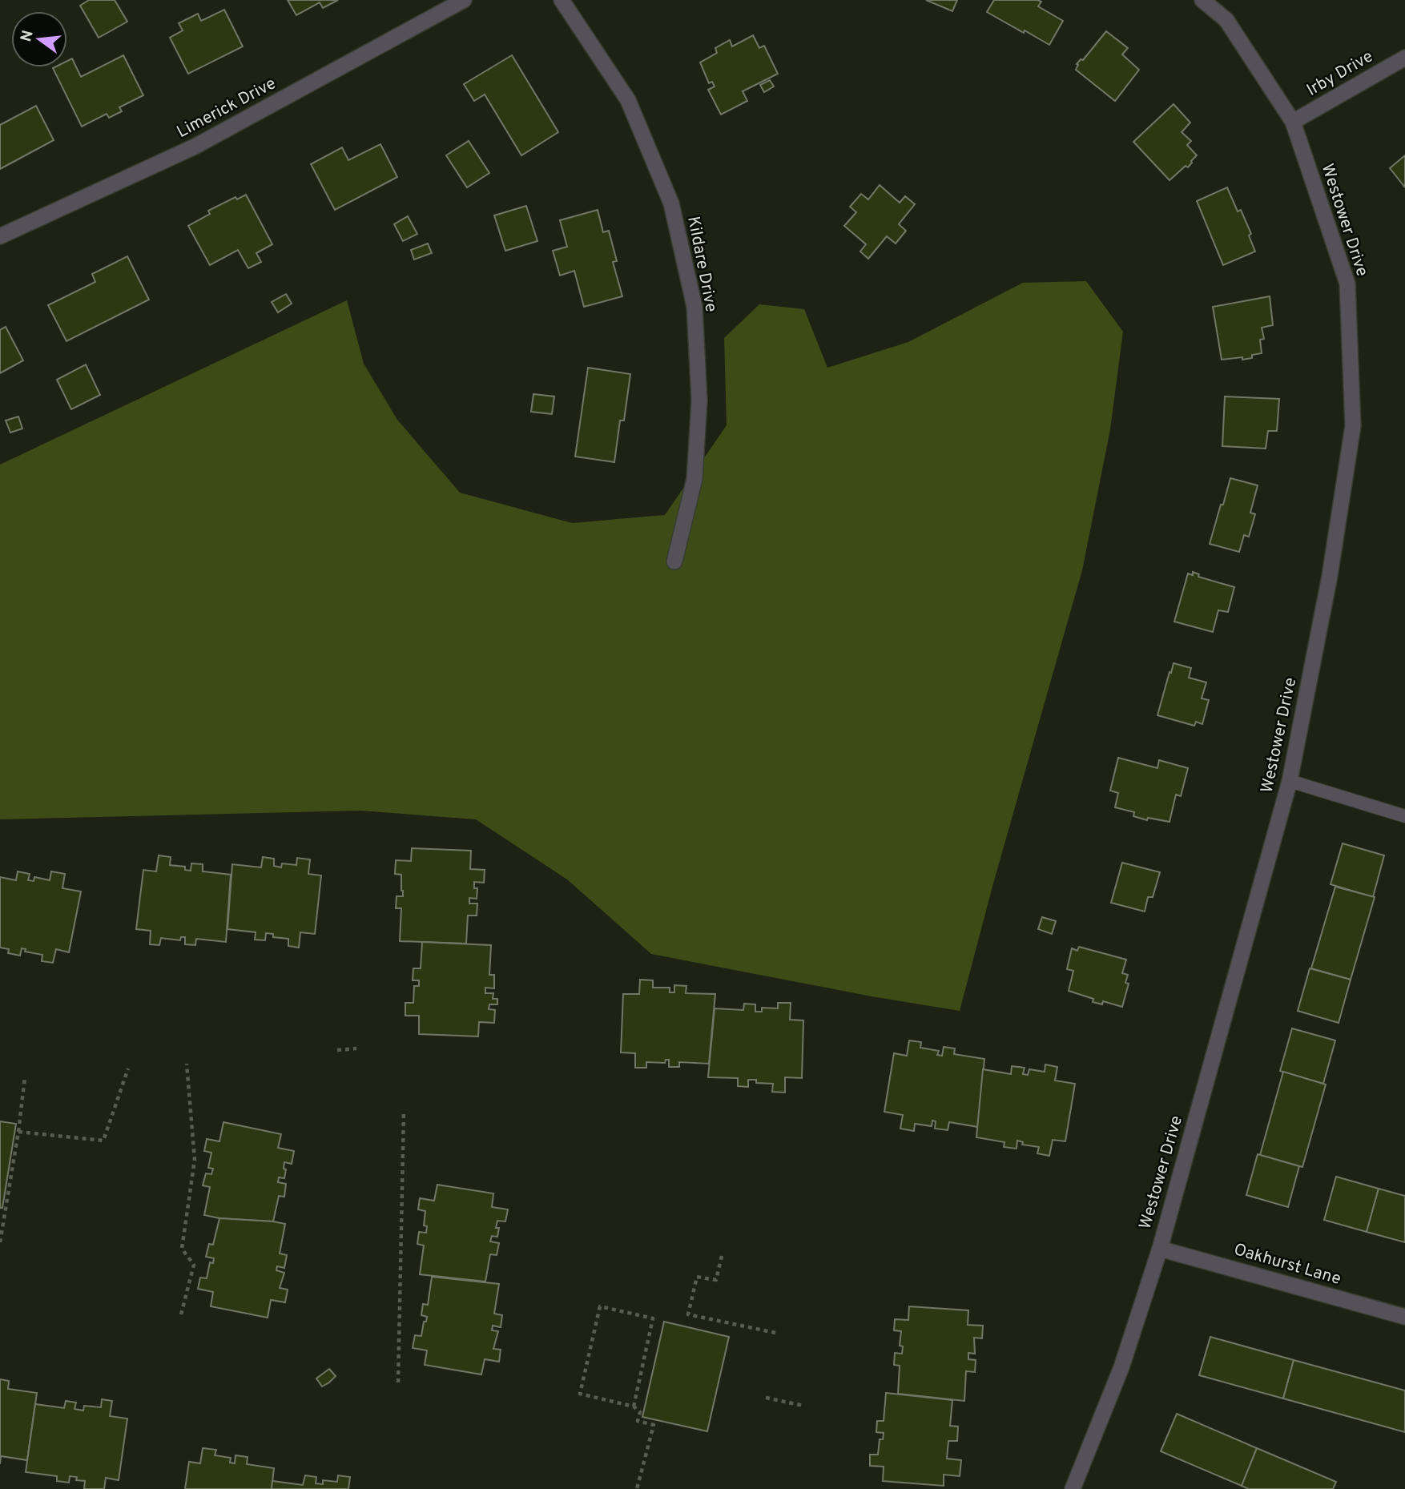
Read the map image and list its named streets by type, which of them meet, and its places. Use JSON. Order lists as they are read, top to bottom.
{
  "streets": {
    "street": [
      "Irby Drive",
      "Limerick Drive",
      "Westower Drive",
      "Kildare Drive",
      "Oakhurst Lane"
    ]
  },
  "crossings": [
    ["Irby Drive", "Westower Drive"],
    ["Westower Drive", "Oakhurst Lane"]
  ],
  "north": "left"
}
